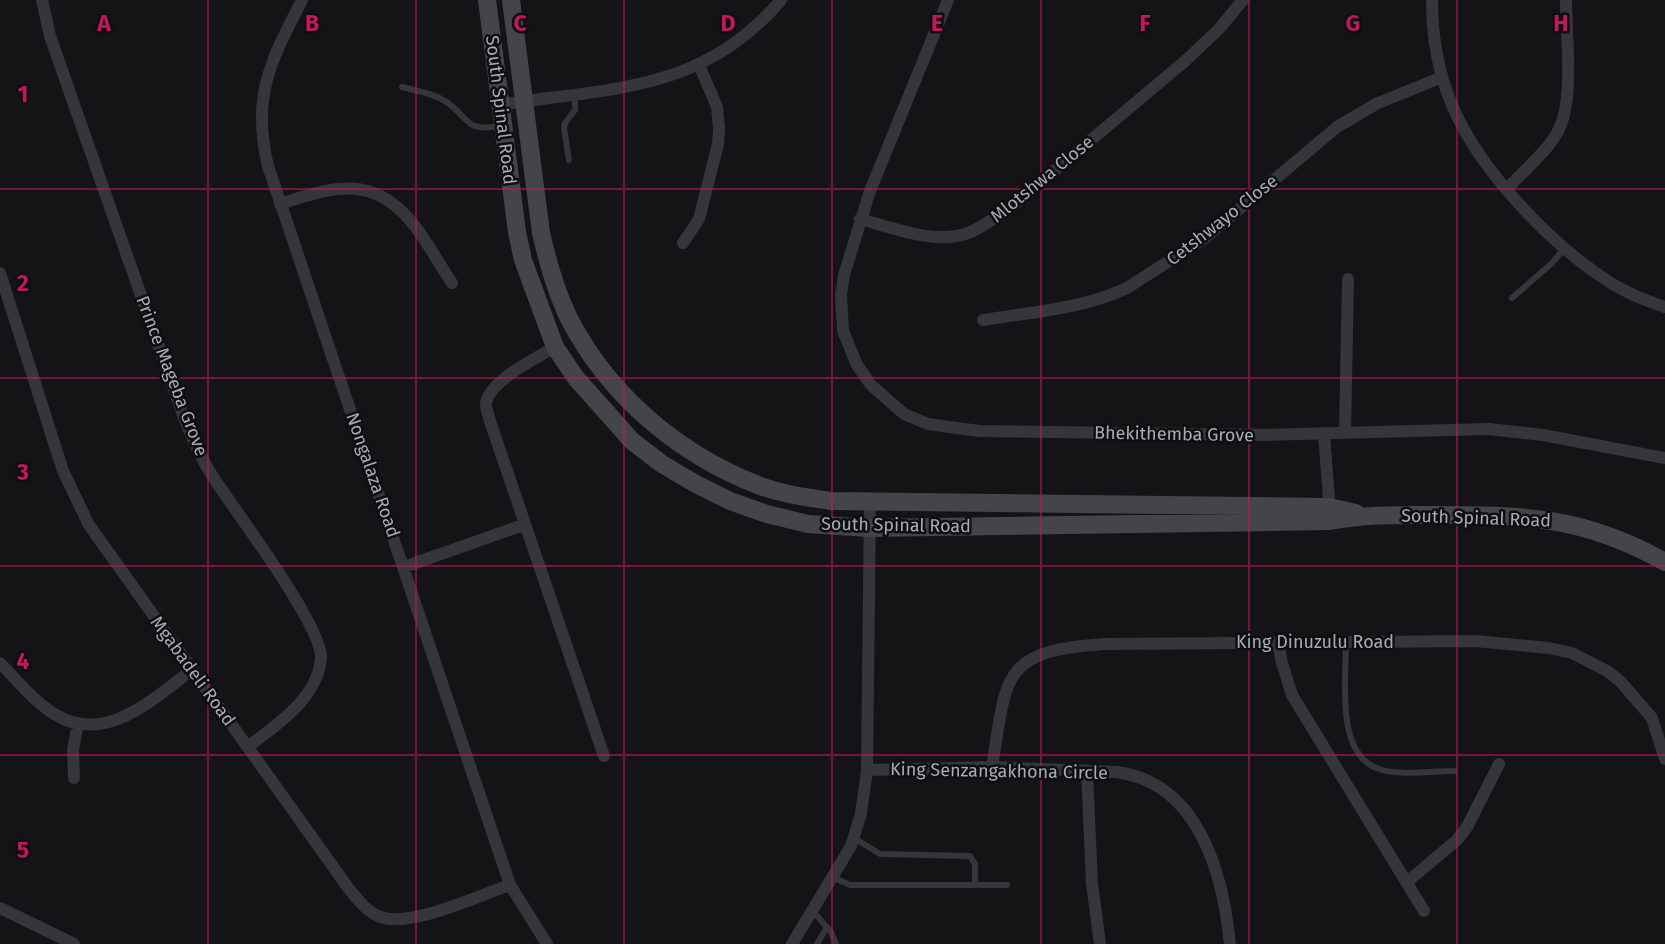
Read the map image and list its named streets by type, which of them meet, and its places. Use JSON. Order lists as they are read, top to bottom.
{
  "streets": {
    "street": [
      "South Spinal Road",
      "Mlotshwa Close",
      "Cetshwayo Close",
      "Prince Mageba Grove",
      "Bhekithemba Grove",
      "Nongalaza Road",
      "King Dinuzulu Road",
      "Mgabadeli Road",
      "King Senzangakhona Circle"
    ]
  },
  "crossings": [
    ["South Spinal Road", "King Senzangakhona Circle"],
    ["Mlotshwa Close", "Bhekithemba Grove"],
    ["Prince Mageba Grove", "Mgabadeli Road"],
    ["Nongalaza Road", "Mgabadeli Road"],
    ["King Dinuzulu Road", "King Senzangakhona Circle"]
  ],
  "grid": {
    "columns": [
      "A",
      "B",
      "C",
      "D",
      "E",
      "F",
      "G",
      "H"
    ],
    "rows": [
      "1",
      "2",
      "3",
      "4",
      "5"
    ]
  }
}
